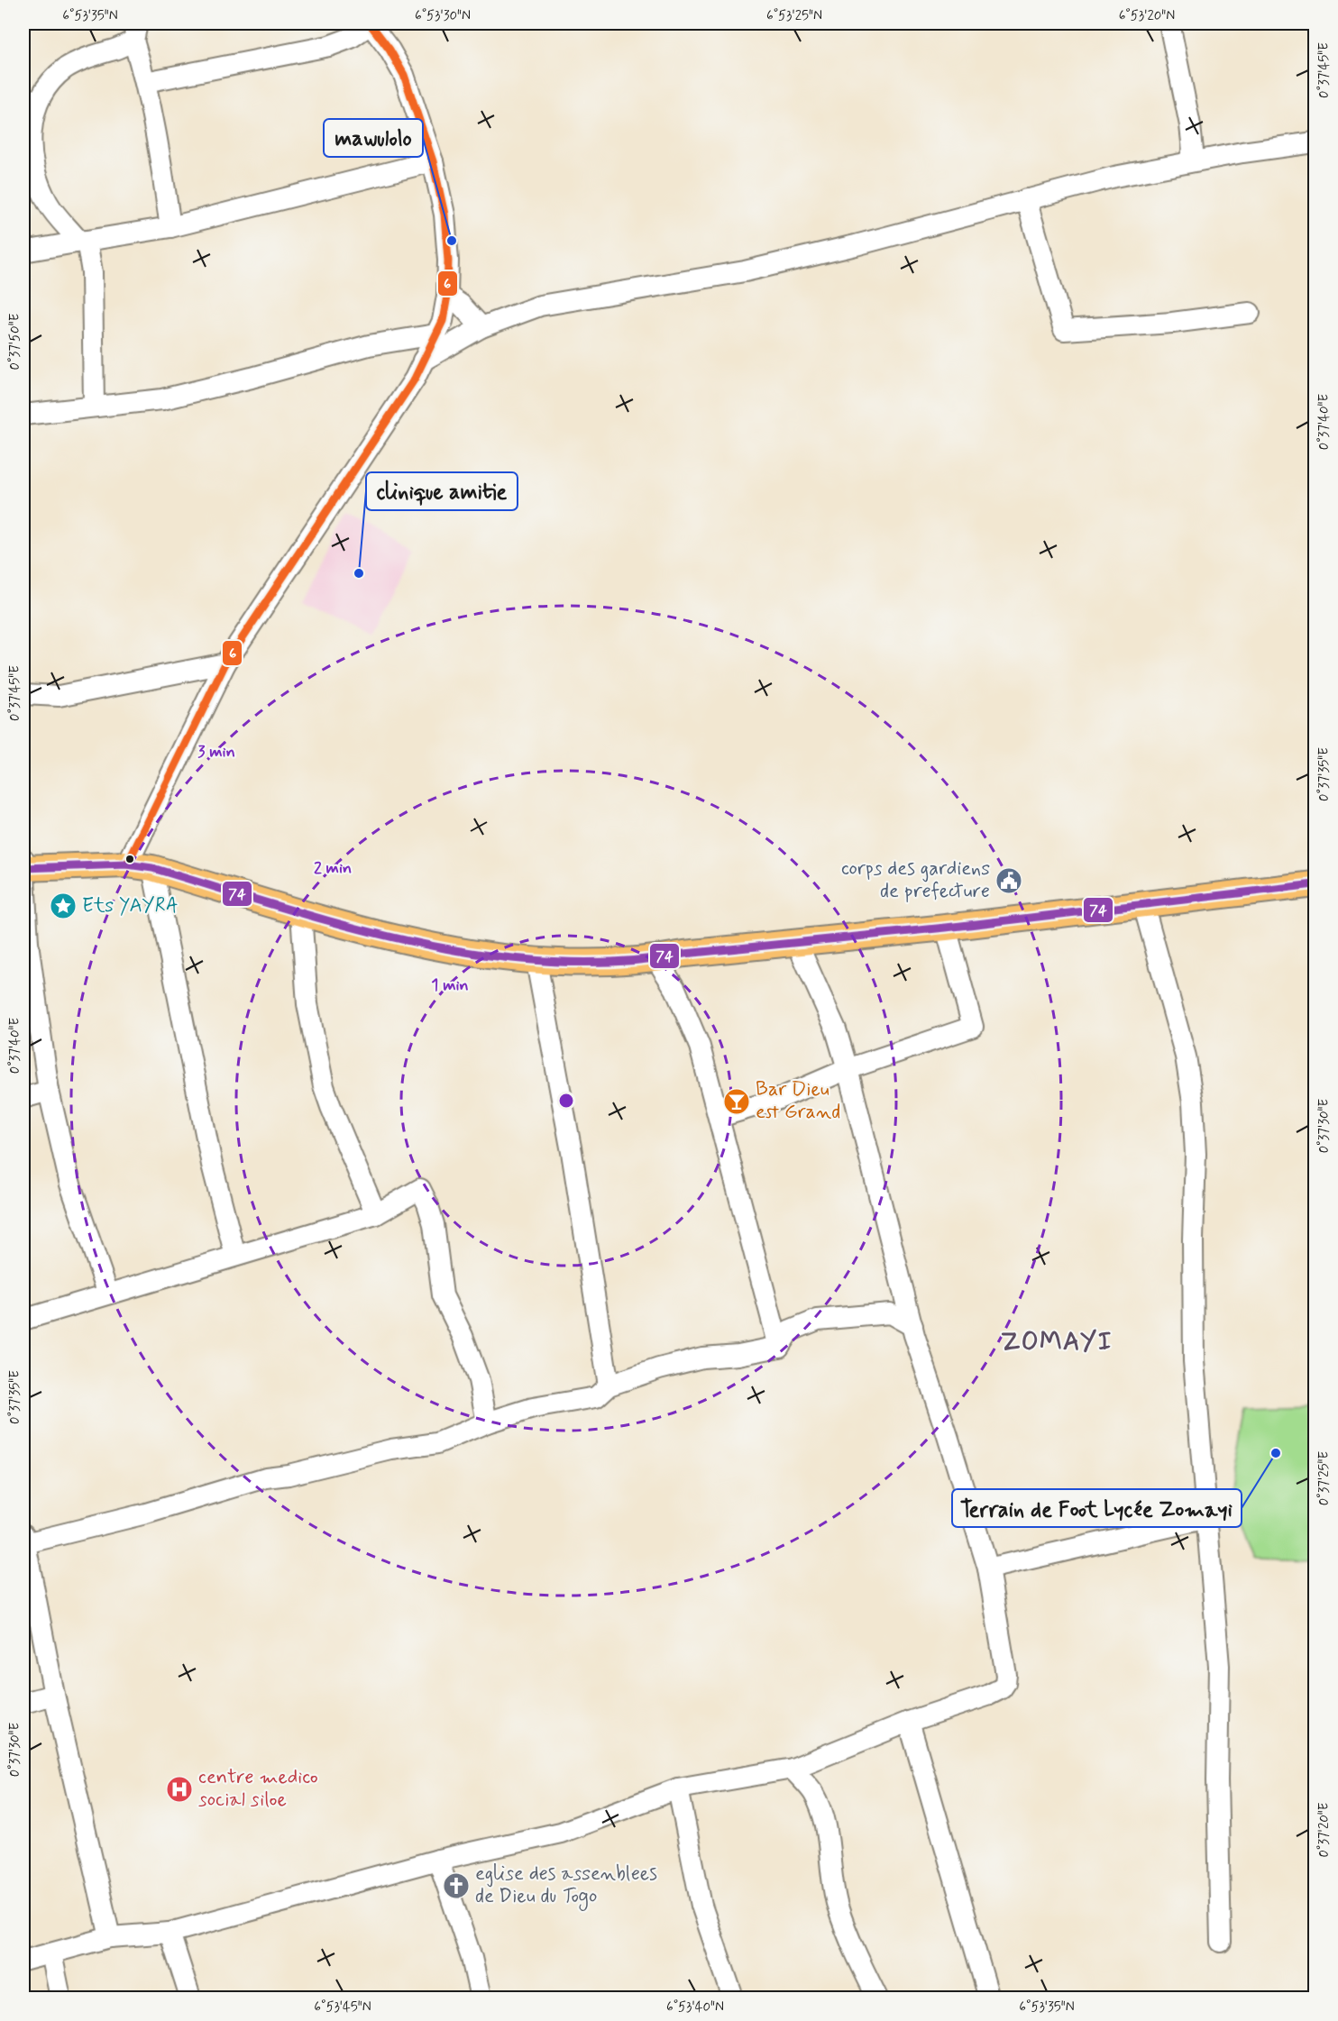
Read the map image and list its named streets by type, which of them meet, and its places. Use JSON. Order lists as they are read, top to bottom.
{
  "districts": ["ZOMAYI"],
  "places": {
    "other": ["mawulolo", "clinique amitie", "Terrain de Foot Lycée Zomayi"],
    "public building": ["corps des gardiens de prefecture"],
    "place": ["Ets YAYRA"],
    "bar": ["Bar Dieu est Grand"],
    "hospital": ["centre medico social siloe"],
    "church": ["eglise des assenblees de Dieu du Togo"]
  },
  "lines": ["transit line 6", "transit line 74"],
  "coordinates": [
    "6°53'35\"N",
    "6°53'30\"N",
    "6°53'25\"N",
    "6°53'20\"N",
    "0°37'45\"E",
    "0°37'50\"E",
    "0°37'40\"E",
    "0°37'35\"E",
    "0°37'30\"E",
    "0°37'25\"E",
    "0°37'20\"E",
    "6°53'45\"N",
    "6°53'40\"N"
  ],
  "rings": ["3 min", "2 min", "1 min"]
}
